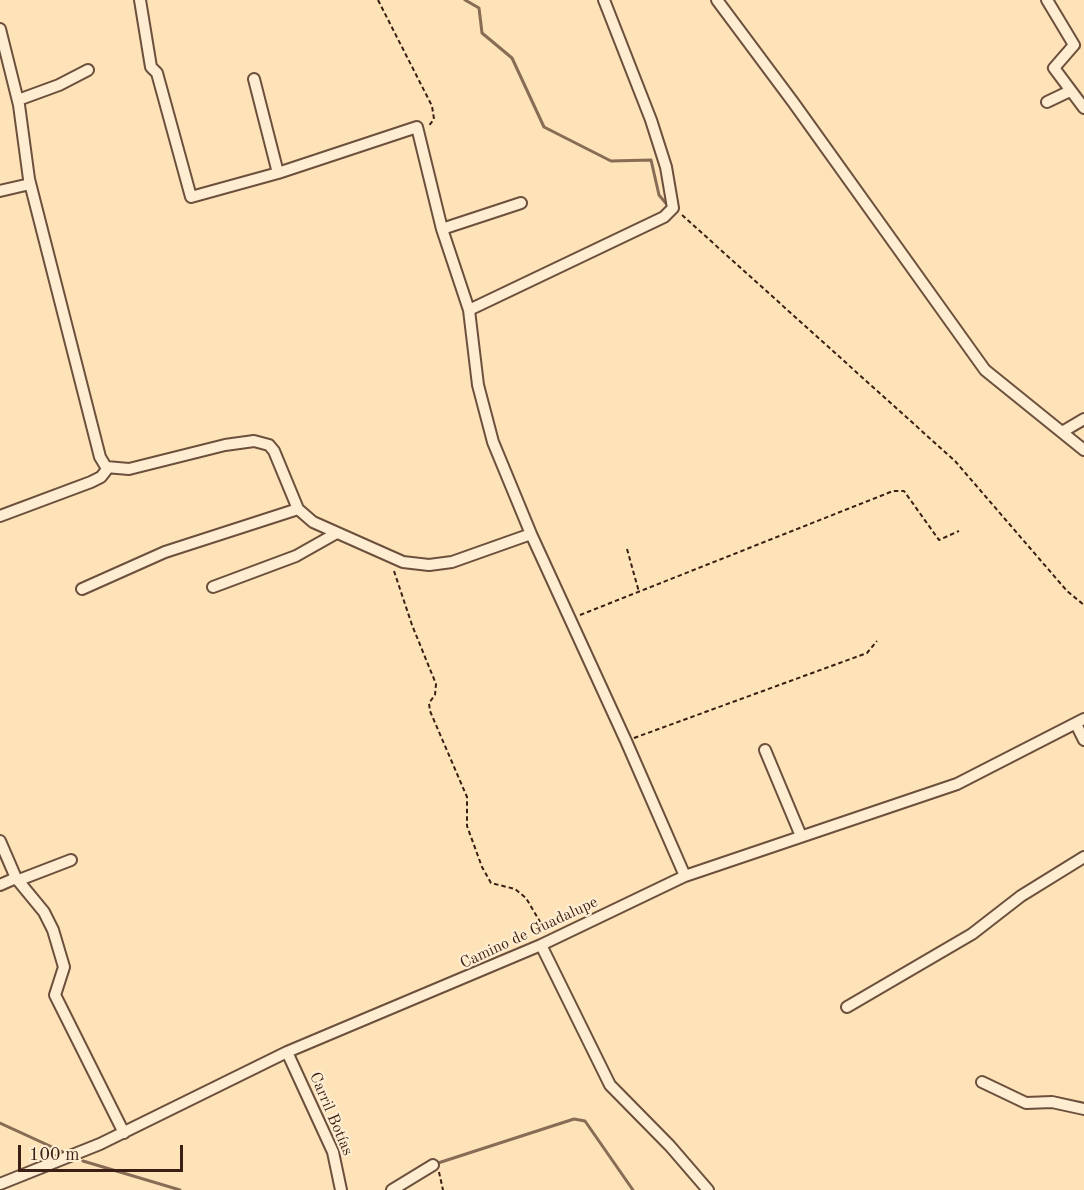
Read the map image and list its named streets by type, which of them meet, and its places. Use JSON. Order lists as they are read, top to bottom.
{
  "streets": {
    "street": ["Camino de Guadalupe", "Carril Botías"]
  },
  "crossings": [
    ["Camino de Guadalupe", "Carril Botías"]
  ],
  "scale_bar": "100 m"
}
